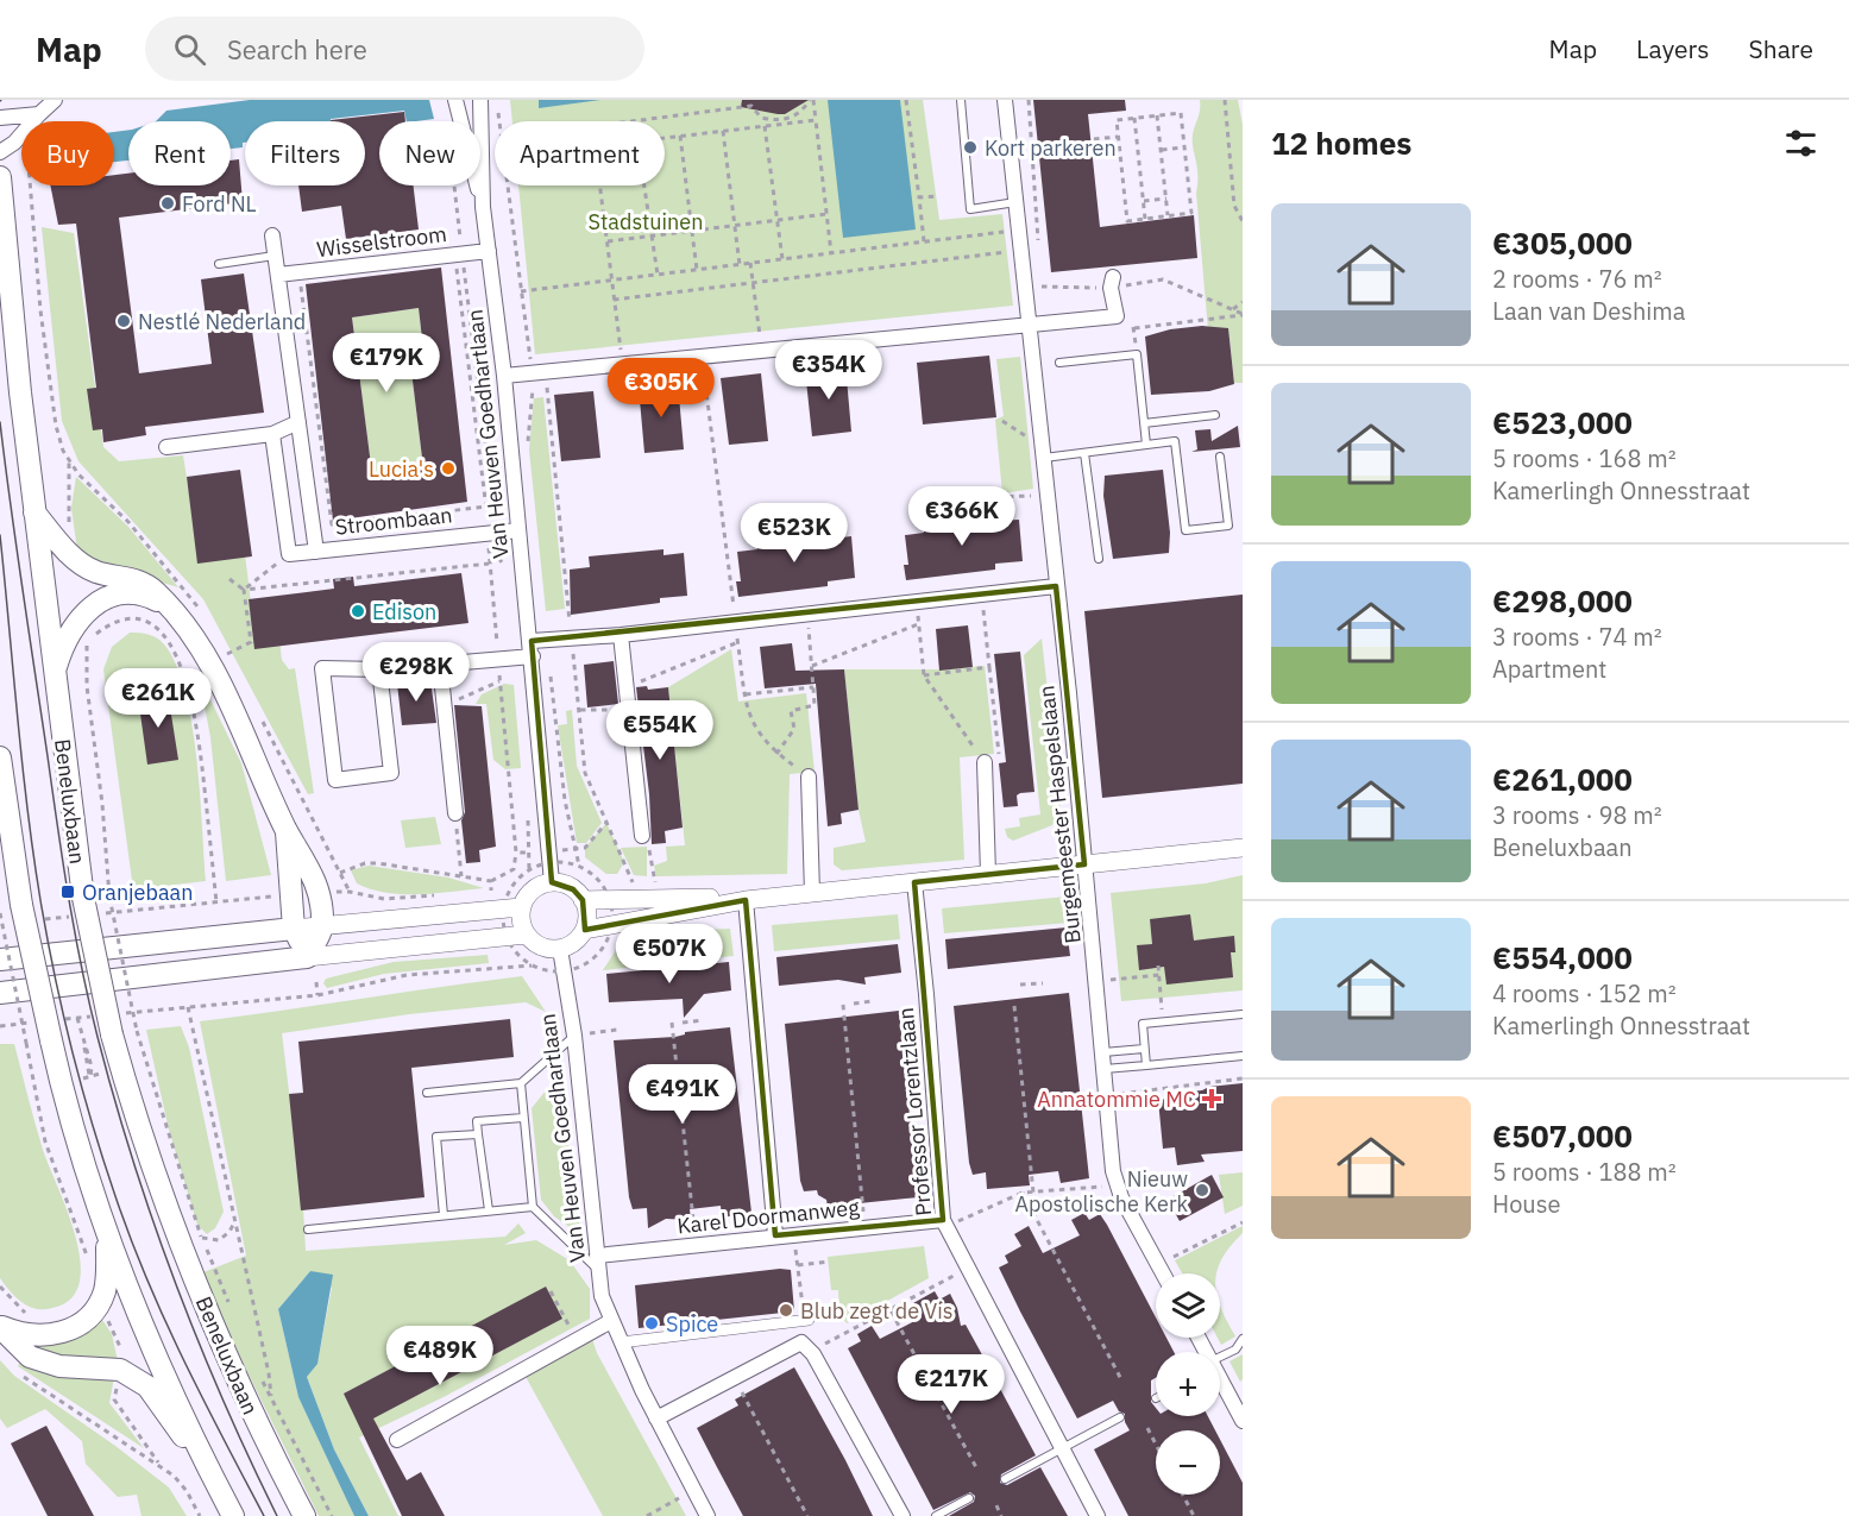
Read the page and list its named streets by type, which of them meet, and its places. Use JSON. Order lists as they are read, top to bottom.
{
  "streets": {
    "main road": ["Beneluxbaan"],
    "street": [
      "Wisselstroom",
      "Van Heuven Goedhartlaan",
      "Stroombaan",
      "Burgemeester Haspelslaan",
      "Professor Lorentzlaan",
      "Karel Doormanweg"
    ]
  },
  "crossings": [
    ["Wisselstroom", "Van Heuven Goedhartlaan"],
    ["Wisselstroom", "Stroombaan"],
    ["Van Heuven Goedhartlaan", "Stroombaan"],
    ["Van Heuven Goedhartlaan", "Karel Doormanweg"],
    ["Professor Lorentzlaan", "Karel Doormanweg"]
  ],
  "parks": ["Stadstuinen"],
  "places": {
    "other": [
      "Kort parkeren",
      "Ford NL",
      "Nestlé Nederland",
      "Lucia's",
      "Edison",
      "Nieuw Apostolische Kerk",
      "Blub zegt de Vis",
      "Spice"
    ],
    "transit": ["Oranjebaan"],
    "health": ["Annatommie MC"]
  },
  "page": {
    "header": "Map",
    "search": "Search here",
    "nav": ["Map", "Layers", "Share"],
    "heading": "12 homes",
    "chip": [
      "Buy",
      "Rent",
      "Filters",
      "New",
      "Apartment"
    ],
    "list": [
      {
        "name": "€305,000",
        "note": "2 rooms · 76 m² · Laan van Deshima"
      },
      {
        "name": "€523,000",
        "note": "5 rooms · 168 m² · Kamerlingh Onnesstraat"
      },
      {
        "name": "€298,000",
        "note": "3 rooms · 74 m² · Apartment"
      },
      {
        "name": "€261,000",
        "note": "3 rooms · 98 m² · Beneluxbaan"
      },
      {
        "name": "€554,000",
        "note": "4 rooms · 152 m² · Kamerlingh Onnesstraat"
      },
      {
        "name": "€507,000",
        "note": "5 rooms · 188 m² · House"
      }
    ],
    "price": [
      "€179K",
      "€354K",
      "€305K",
      "€366K",
      "€523K",
      "€298K",
      "€261K",
      "€554K",
      "€507K",
      "€491K",
      "€489K",
      "€217K"
    ],
    "map_buttons": ["+", "−"]
  }
}
